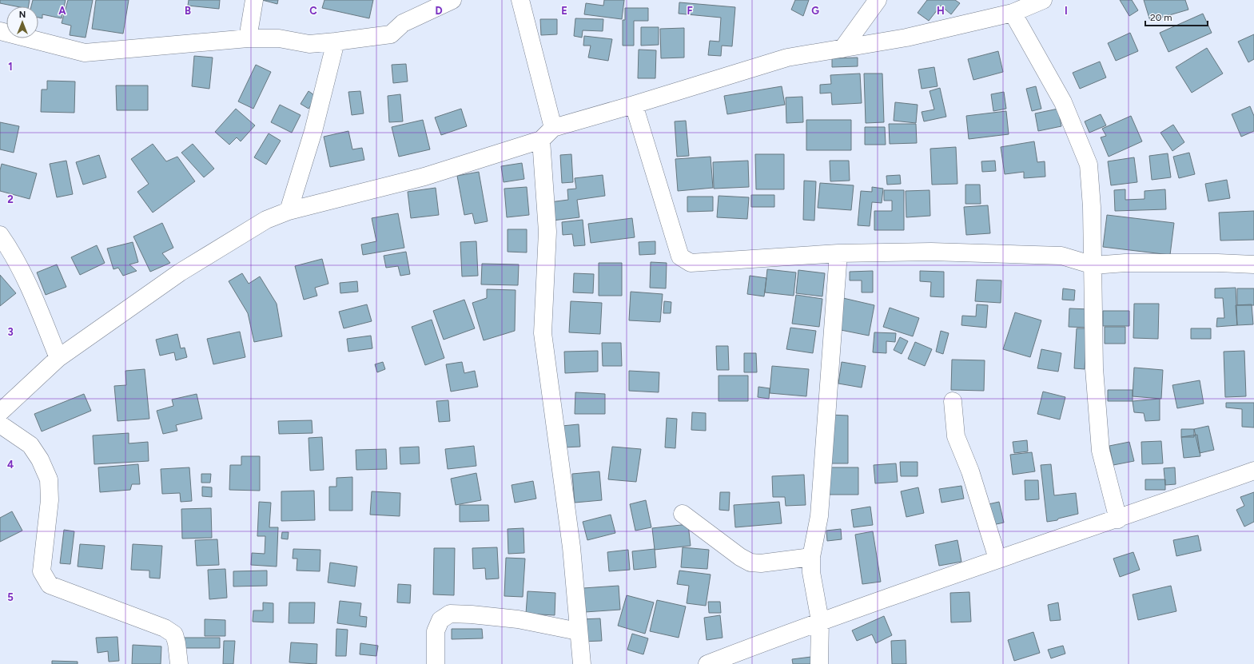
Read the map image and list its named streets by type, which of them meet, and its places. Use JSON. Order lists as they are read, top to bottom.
{
  "scale_bar": "20 m",
  "north": "top",
  "grid": {
    "columns": [
      "A",
      "B",
      "C",
      "D",
      "E",
      "F",
      "G",
      "H",
      "I"
    ],
    "rows": [
      "1",
      "2",
      "3",
      "4",
      "5"
    ]
  }
}
